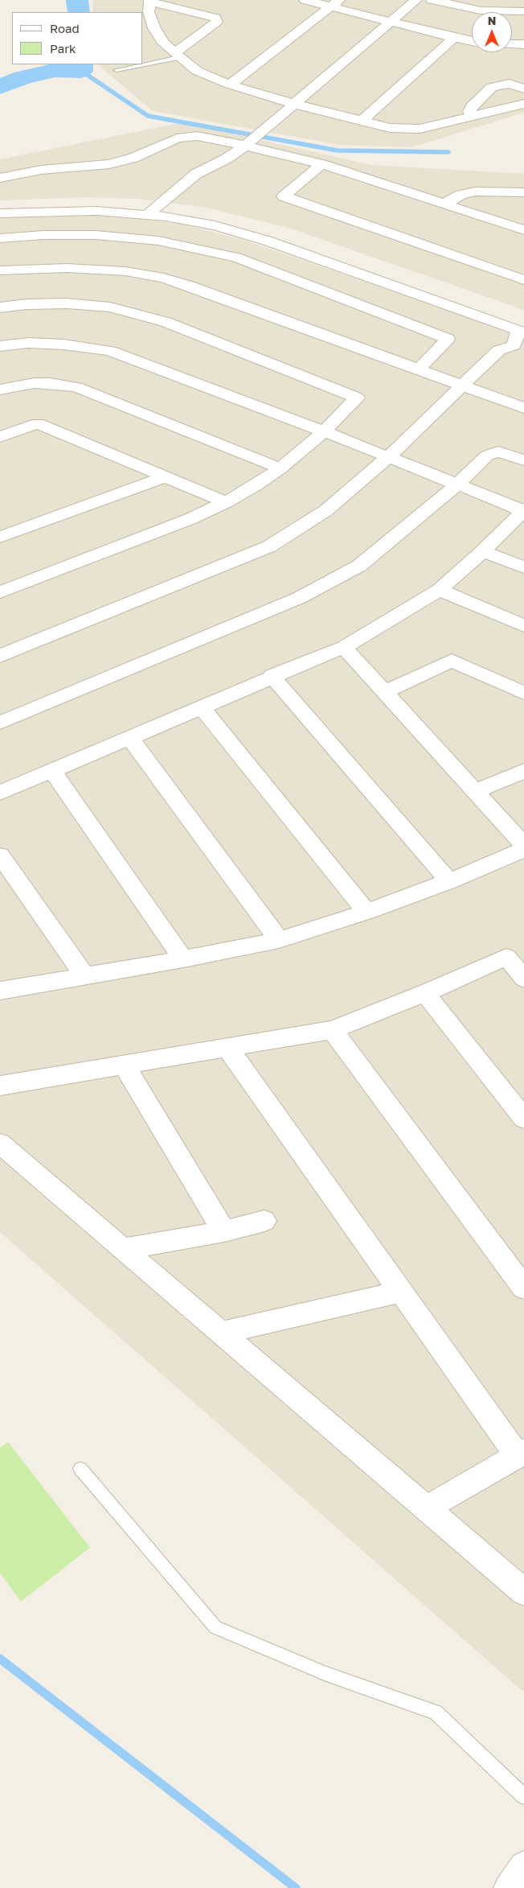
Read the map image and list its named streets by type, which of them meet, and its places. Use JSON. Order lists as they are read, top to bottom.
{
  "legend": ["Road", "Park"],
  "north": "top"
}
